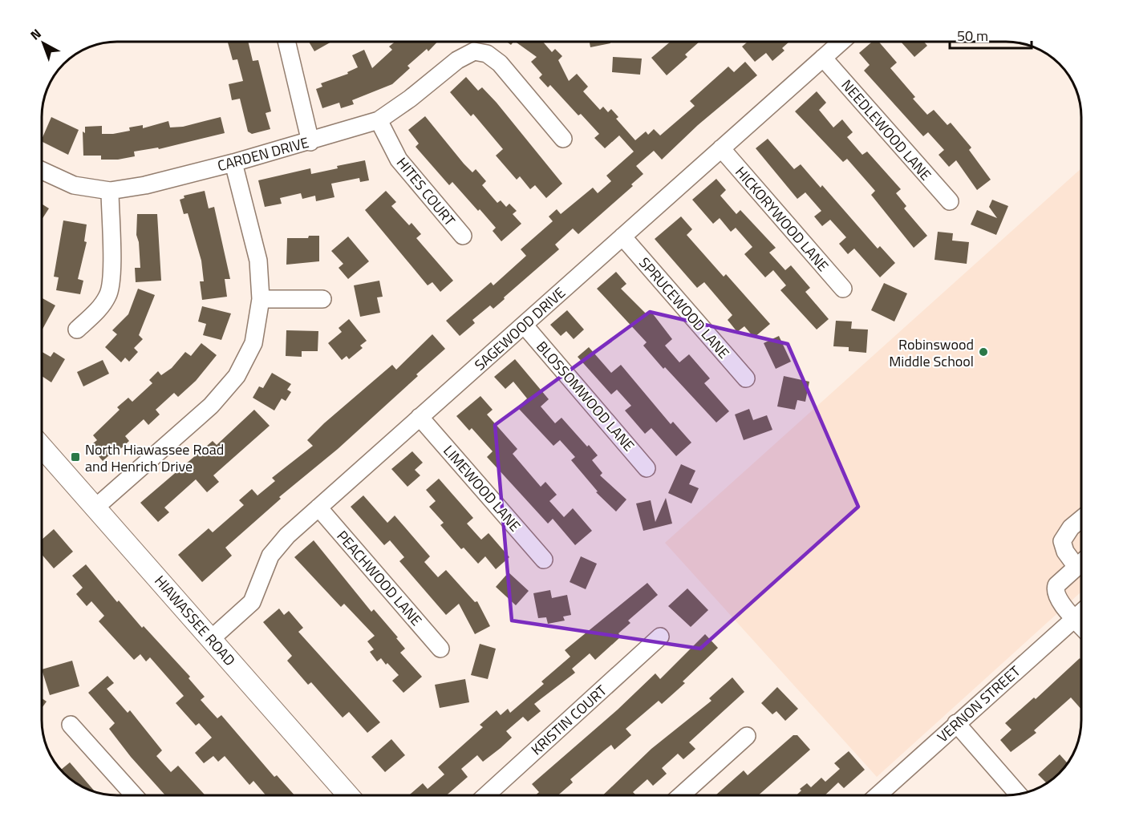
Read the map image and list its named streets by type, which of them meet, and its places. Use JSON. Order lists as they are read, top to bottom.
{
  "streets": {
    "main road": ["HIAWASSEE ROAD"],
    "street": [
      "NEEDLEWOOD LANE",
      "CARDEN DRIVE",
      "HITES COURT",
      "HICKORYWOOD LANE",
      "SPRUCEWOOD LANE",
      "SAGEWOOD DRIVE",
      "BLOSSOMWOOD LANE",
      "LIMEWOOD LANE",
      "PEACHWOOD LANE",
      "VERNON STREET",
      "KRISTIN COURT"
    ]
  },
  "crossings": [
    ["NEEDLEWOOD LANE", "SAGEWOOD DRIVE"],
    ["CARDEN DRIVE", "HITES COURT"],
    ["HICKORYWOOD LANE", "SAGEWOOD DRIVE"],
    ["SPRUCEWOOD LANE", "SAGEWOOD DRIVE"],
    ["SAGEWOOD DRIVE", "BLOSSOMWOOD LANE"],
    ["SAGEWOOD DRIVE", "LIMEWOOD LANE"],
    ["SAGEWOOD DRIVE", "PEACHWOOD LANE"],
    ["SAGEWOOD DRIVE", "HIAWASSEE ROAD"]
  ],
  "places": {
    "other": ["Robinswood Middle School"],
    "transit": ["North Hiawassee Road and Henrich Drive"]
  },
  "scale_bar": "50 m",
  "north": "top left"
}
